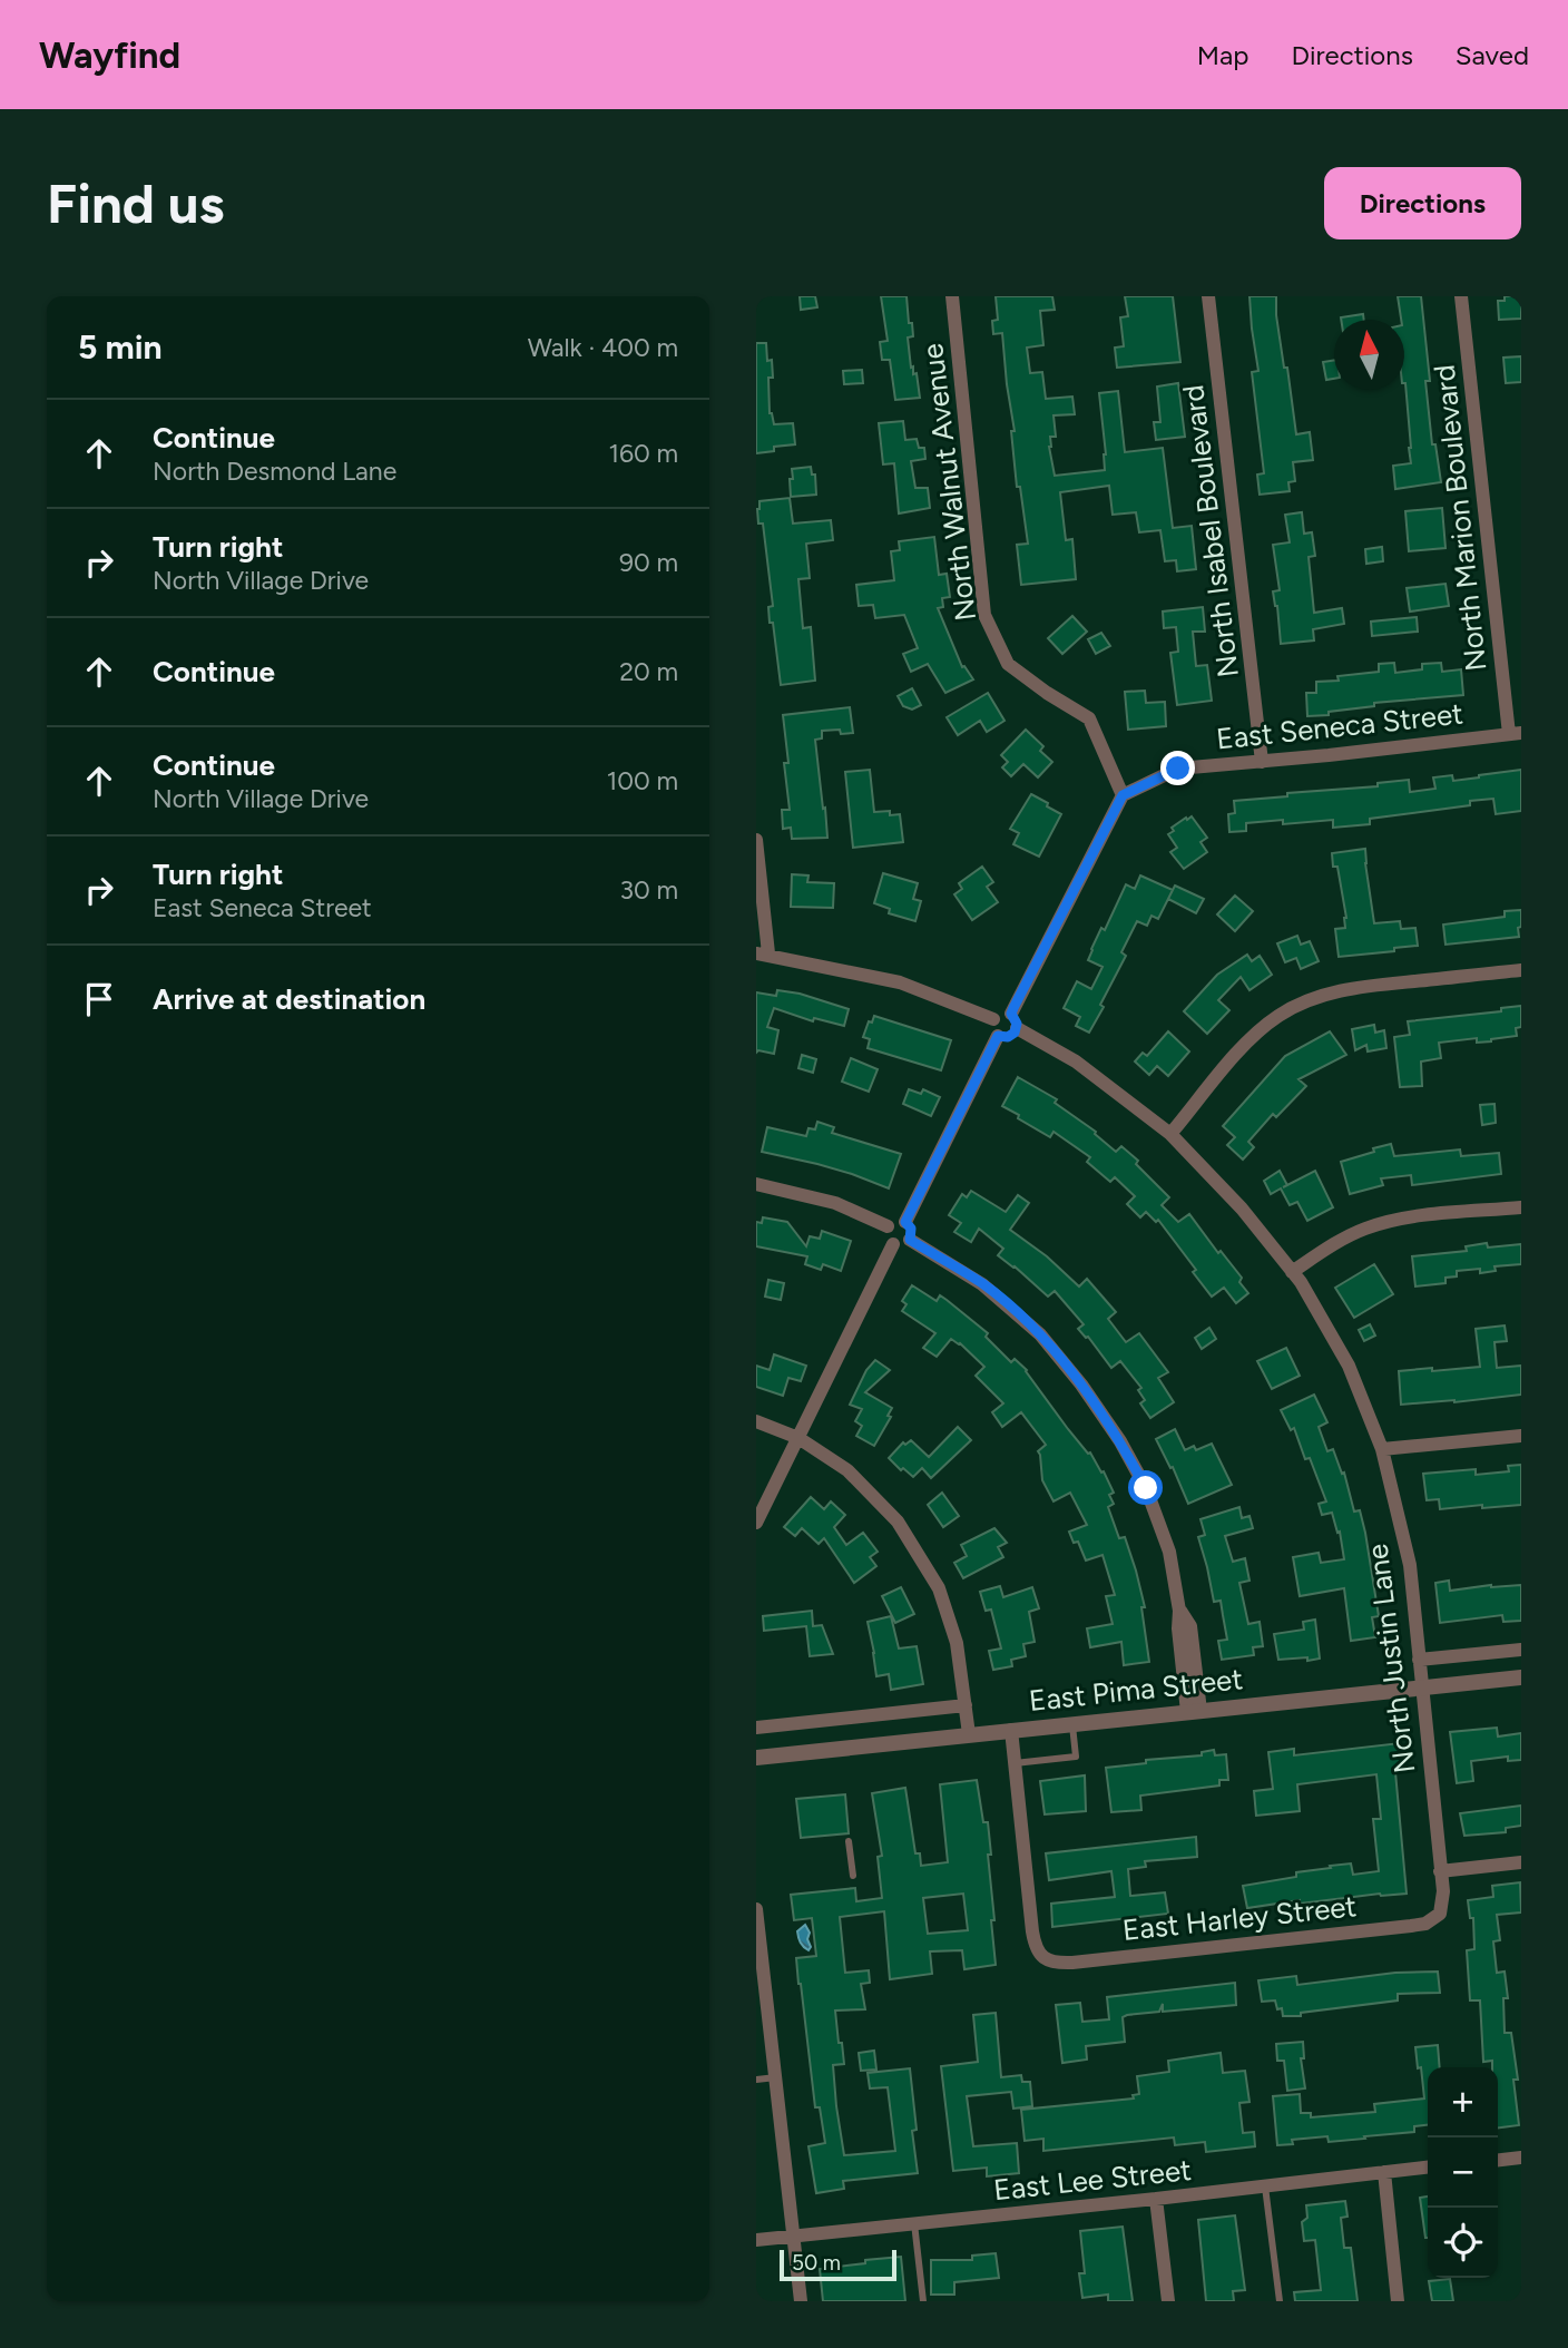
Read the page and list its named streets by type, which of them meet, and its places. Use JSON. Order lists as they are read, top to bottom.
{
  "streets": {
    "street": [
      "North Walnut Avenue",
      "North Marion Boulevard",
      "North Isabel Boulevard",
      "East Seneca Street",
      "North Justin Lane",
      "East Pima Street",
      "East Harley Street",
      "East Lee Street"
    ]
  },
  "crossings": [
    ["North Walnut Avenue", "East Seneca Street"],
    ["North Marion Boulevard", "East Seneca Street"],
    ["North Isabel Boulevard", "East Seneca Street"],
    ["North Justin Lane", "East Pima Street"],
    ["North Justin Lane", "East Harley Street"]
  ],
  "scale_bar": "50 m",
  "north": "top",
  "page": {
    "header": "Wayfind",
    "nav": ["Map", "Directions", "Saved"],
    "buttons": "Directions",
    "title": "Find us",
    "heading": ["5 min", "Walk · 400 m"],
    "list": [
      ["Continue", "North Desmond Lane", "160 m"],
      ["Turn right", "North Village Drive", "90 m"],
      ["Continue", "20 m"],
      ["Continue", "North Village Drive", "100 m"],
      ["Turn right", "East Seneca Street", "30 m"],
      "Arrive at destination"
    ],
    "map_buttons": ["+", "−"],
    "scale": "50 m"
  }
}
